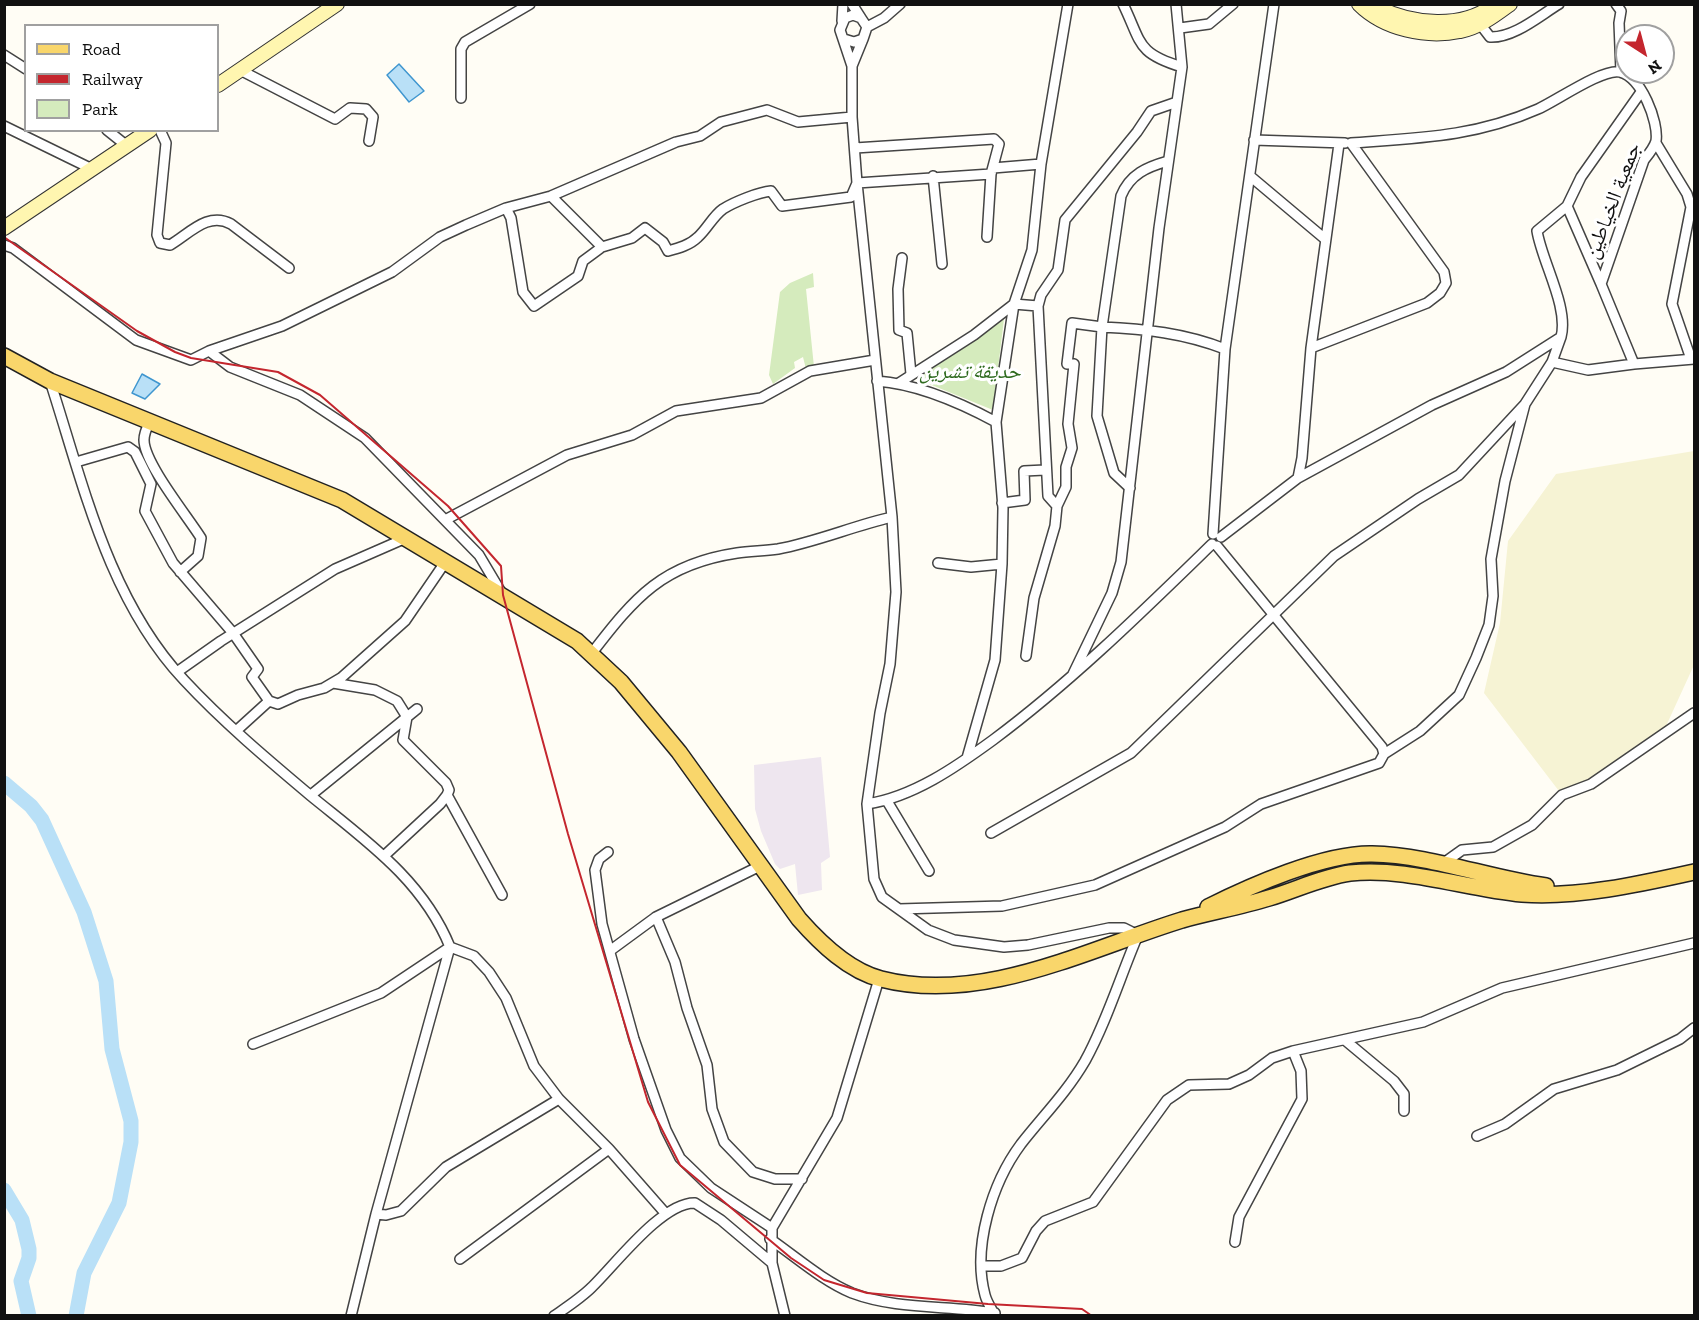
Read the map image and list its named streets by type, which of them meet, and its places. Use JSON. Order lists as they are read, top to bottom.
{
  "streets": {
    "street": ["جمعية الخياطين"]
  },
  "parks": ["حديقة تشرين"],
  "legend": ["Road", "Railway", "Park"],
  "north": "bottom right"
}
